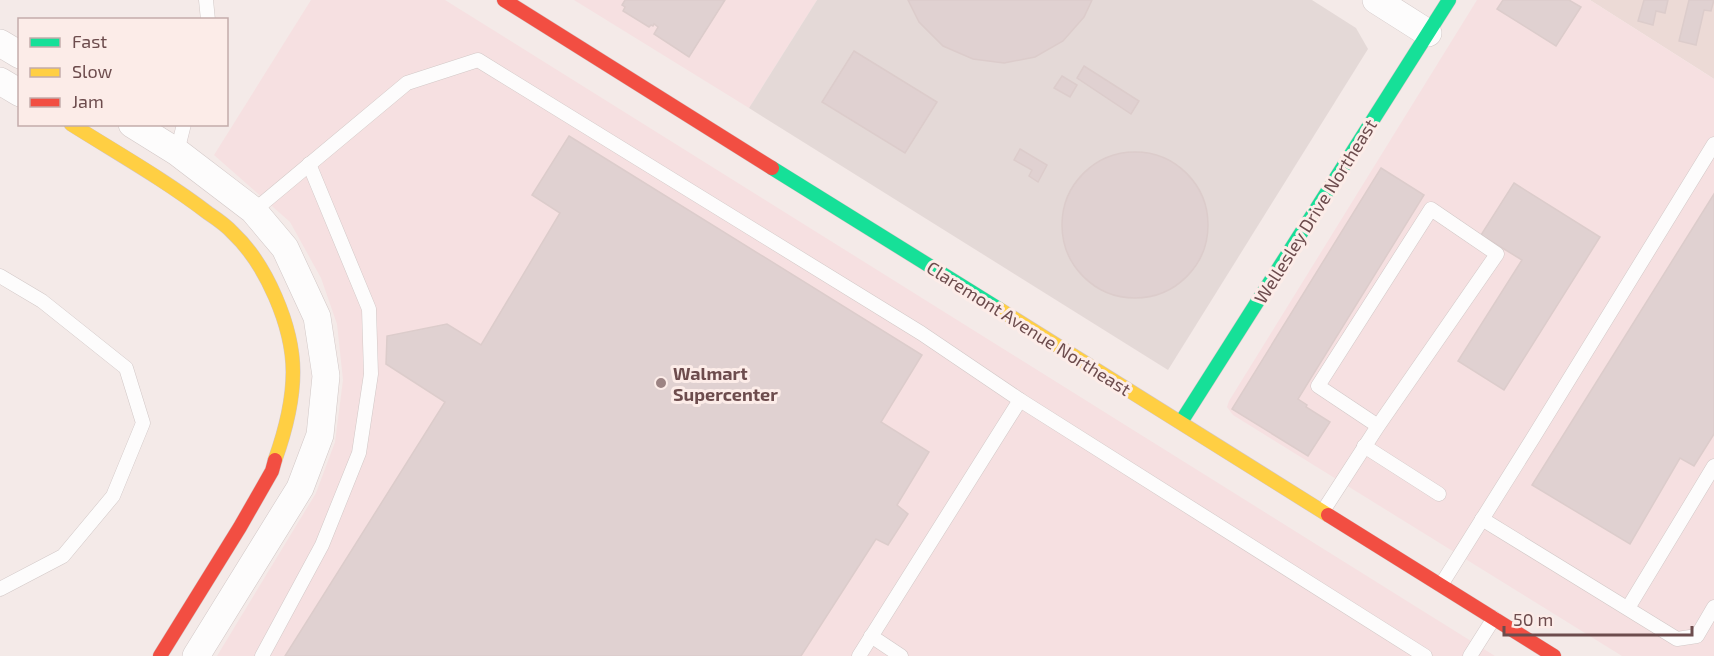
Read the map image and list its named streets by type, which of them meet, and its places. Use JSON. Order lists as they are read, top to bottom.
{
  "streets": {
    "street": ["Wellesley Drive Northeast", "Claremont Avenue Northeast"]
  },
  "crossings": [
    ["Wellesley Drive Northeast", "Claremont Avenue Northeast"]
  ],
  "places": ["Walmart Supercenter"],
  "legend": ["Fast", "Slow", "Jam"],
  "scale_bar": "50 m"
}
